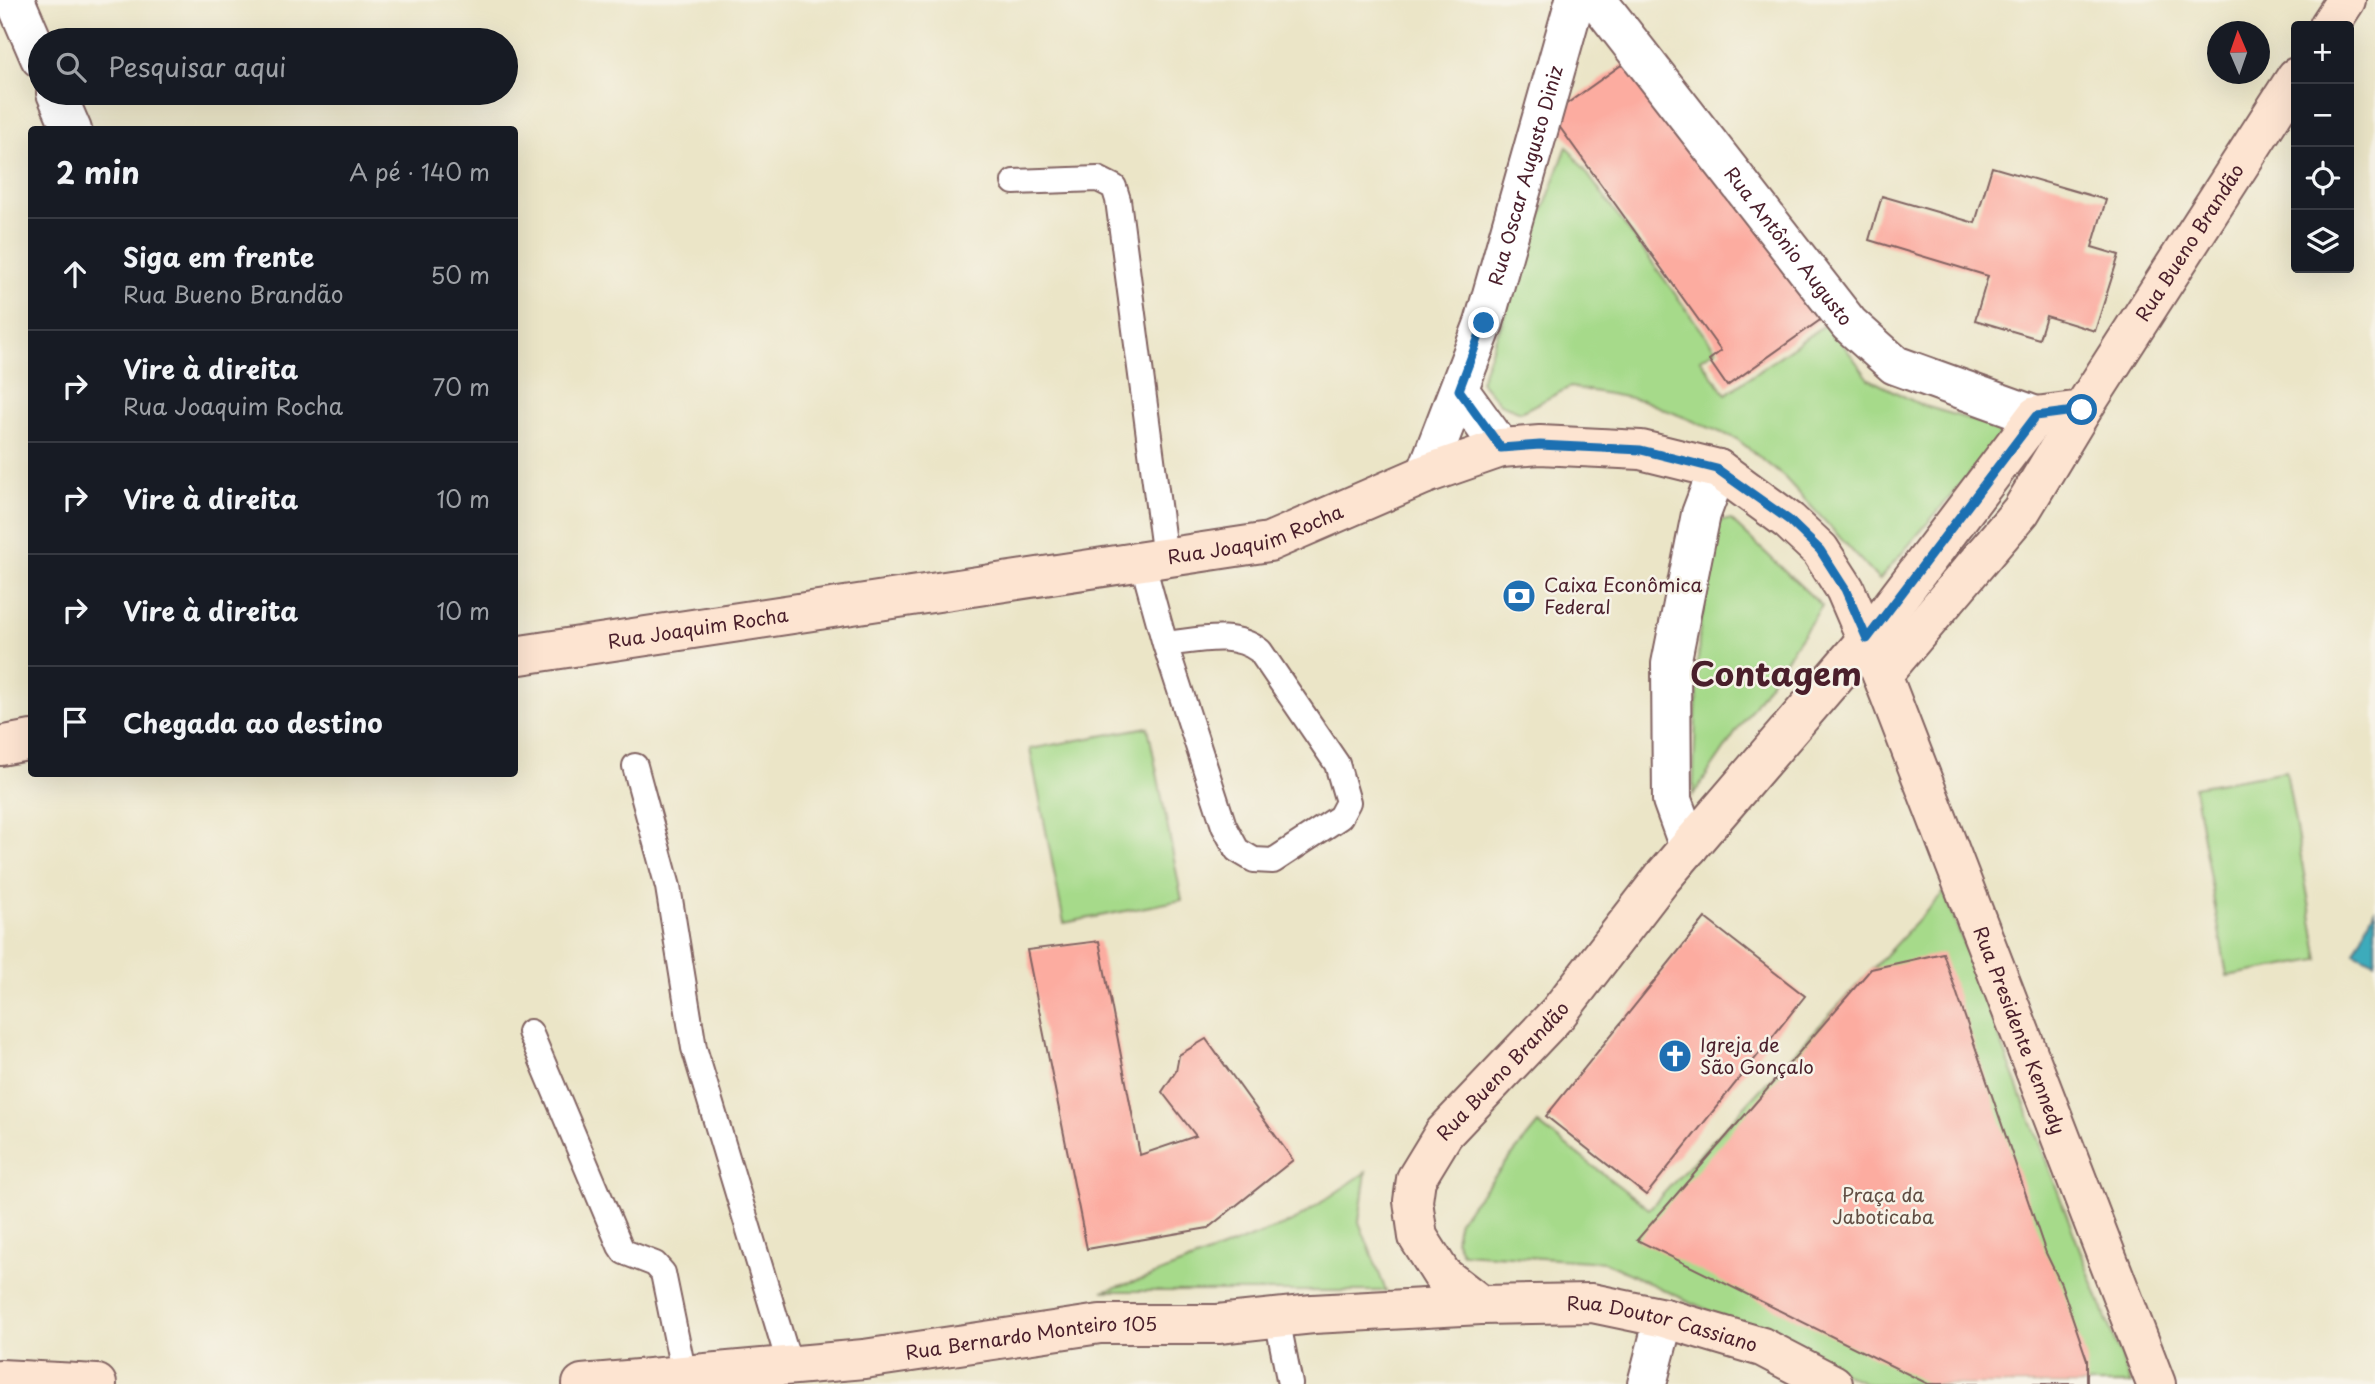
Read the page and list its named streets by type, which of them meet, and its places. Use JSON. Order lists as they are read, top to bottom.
{
  "streets": {
    "main road": [
      "Rua Bueno Brandão",
      "Rua Joaquim Rocha",
      "Rua Presidente Kennedy",
      "Rua Doutor Cassiano",
      "Rua Bernardo Monteiro 105"
    ],
    "street": ["Rua Oscar Augusto Diniz", "Rua Antônio Augusto"]
  },
  "crossings": [
    ["Rua Oscar Augusto Diniz", "Rua Joaquim Rocha"],
    ["Rua Bueno Brandão", "Rua Antônio Augusto"],
    ["Rua Bueno Brandão", "Rua Joaquim Rocha"],
    ["Rua Bueno Brandão", "Rua Presidente Kennedy"],
    ["Rua Bueno Brandão", "Rua Doutor Cassiano"],
    ["Rua Bueno Brandão", "Rua Bernardo Monteiro 105"],
    ["Rua Joaquim Rocha", "Rua Presidente Kennedy"],
    ["Rua Doutor Cassiano", "Rua Bernardo Monteiro 105"]
  ],
  "districts": ["Contagem"],
  "parks": ["Praça da Jaboticaba"],
  "places": {
    "bank": ["Caixa Econômica Federal"],
    "church": ["Igreja de São Gonçalo"]
  },
  "north": "top",
  "page": {
    "map_buttons": ["+", "−"],
    "search": "Pesquisar aqui",
    "heading": ["2 min", "A pé · 140 m"],
    "list": [
      ["Siga em frente", "Rua Bueno Brandão", "50 m"],
      ["Vire à direita", "Rua Joaquim Rocha", "70 m"],
      ["Vire à direita", "10 m"],
      ["Vire à direita", "10 m"],
      "Chegada ao destino"
    ]
  }
}
